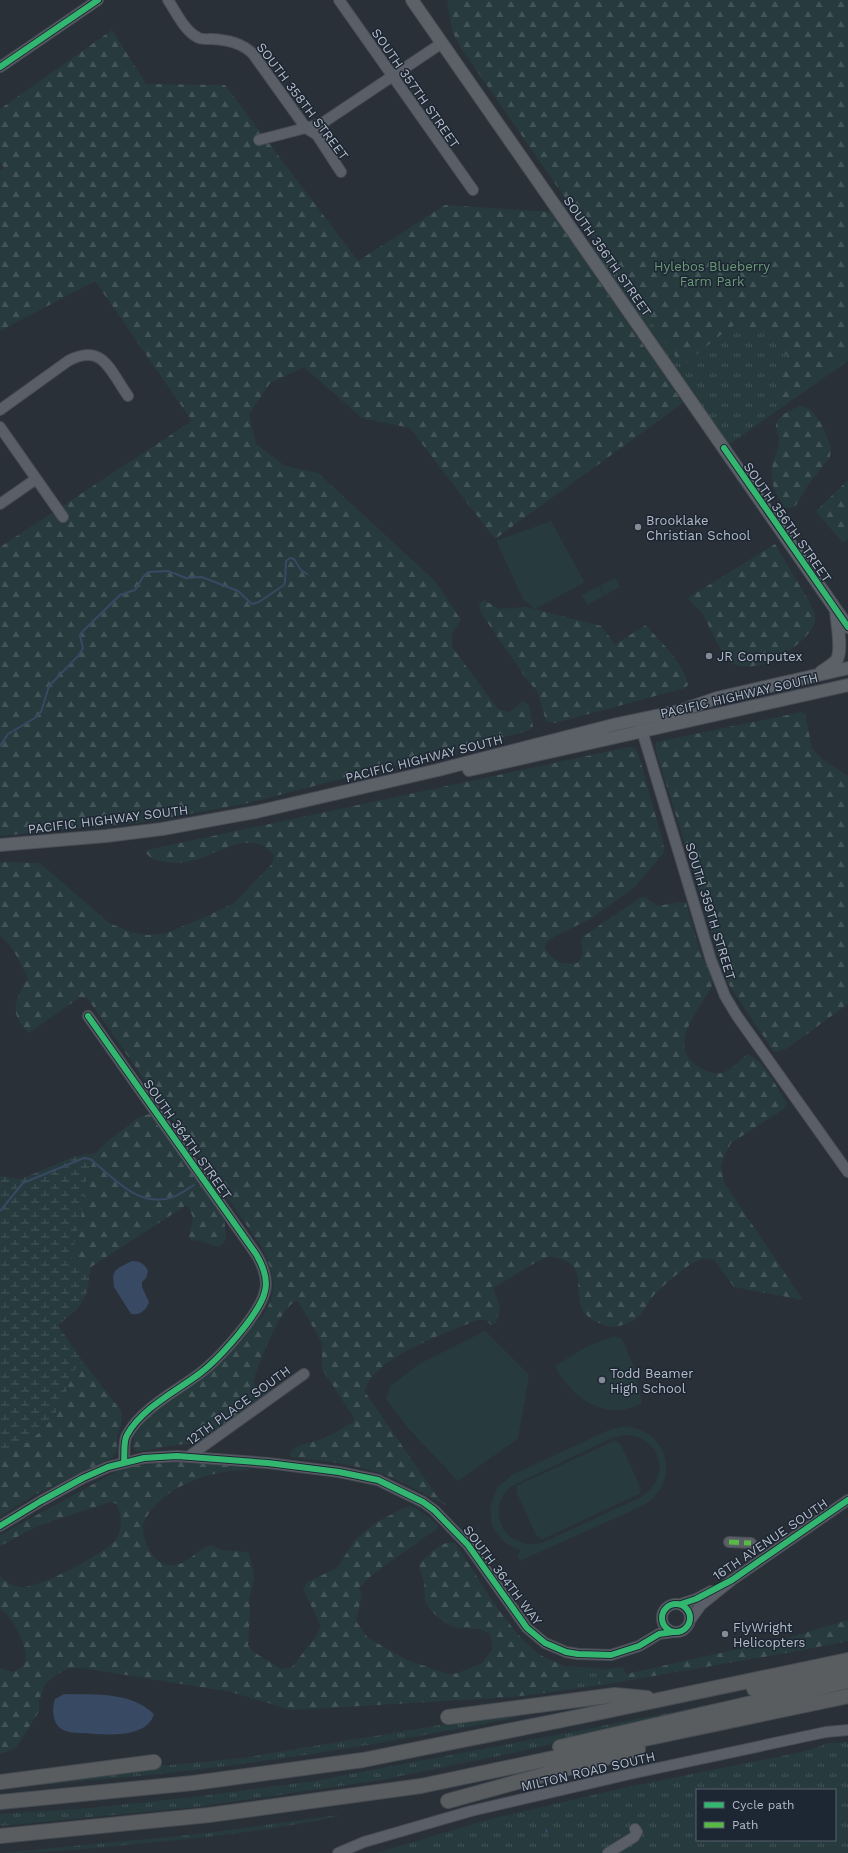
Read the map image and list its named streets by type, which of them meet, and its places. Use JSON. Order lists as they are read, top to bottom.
{
  "streets": {
    "main road": ["SOUTH 356TH STREET", "PACIFIC HIGHWAY SOUTH"],
    "street": [
      "SOUTH 357TH STREET",
      "SOUTH 358TH STREET",
      "SOUTH 359TH STREET",
      "SOUTH 364TH STREET",
      "12TH PLACE SOUTH",
      "16TH AVENUE SOUTH",
      "SOUTH 364TH WAY",
      "MILTON ROAD SOUTH"
    ]
  },
  "crossings": [
    ["PACIFIC HIGHWAY SOUTH", "SOUTH 359TH STREET"],
    ["SOUTH 364TH STREET", "SOUTH 364TH WAY"],
    ["12TH PLACE SOUTH", "SOUTH 364TH WAY"],
    ["16TH AVENUE SOUTH", "SOUTH 364TH WAY"]
  ],
  "parks": ["Hylebos Blueberry Farm Park"],
  "places": [
    "Brooklake Christian School",
    "JR Computex",
    "Todd Beamer High School",
    "FlyWright Helicopters"
  ],
  "legend": ["Cycle path", "Path"]
}
